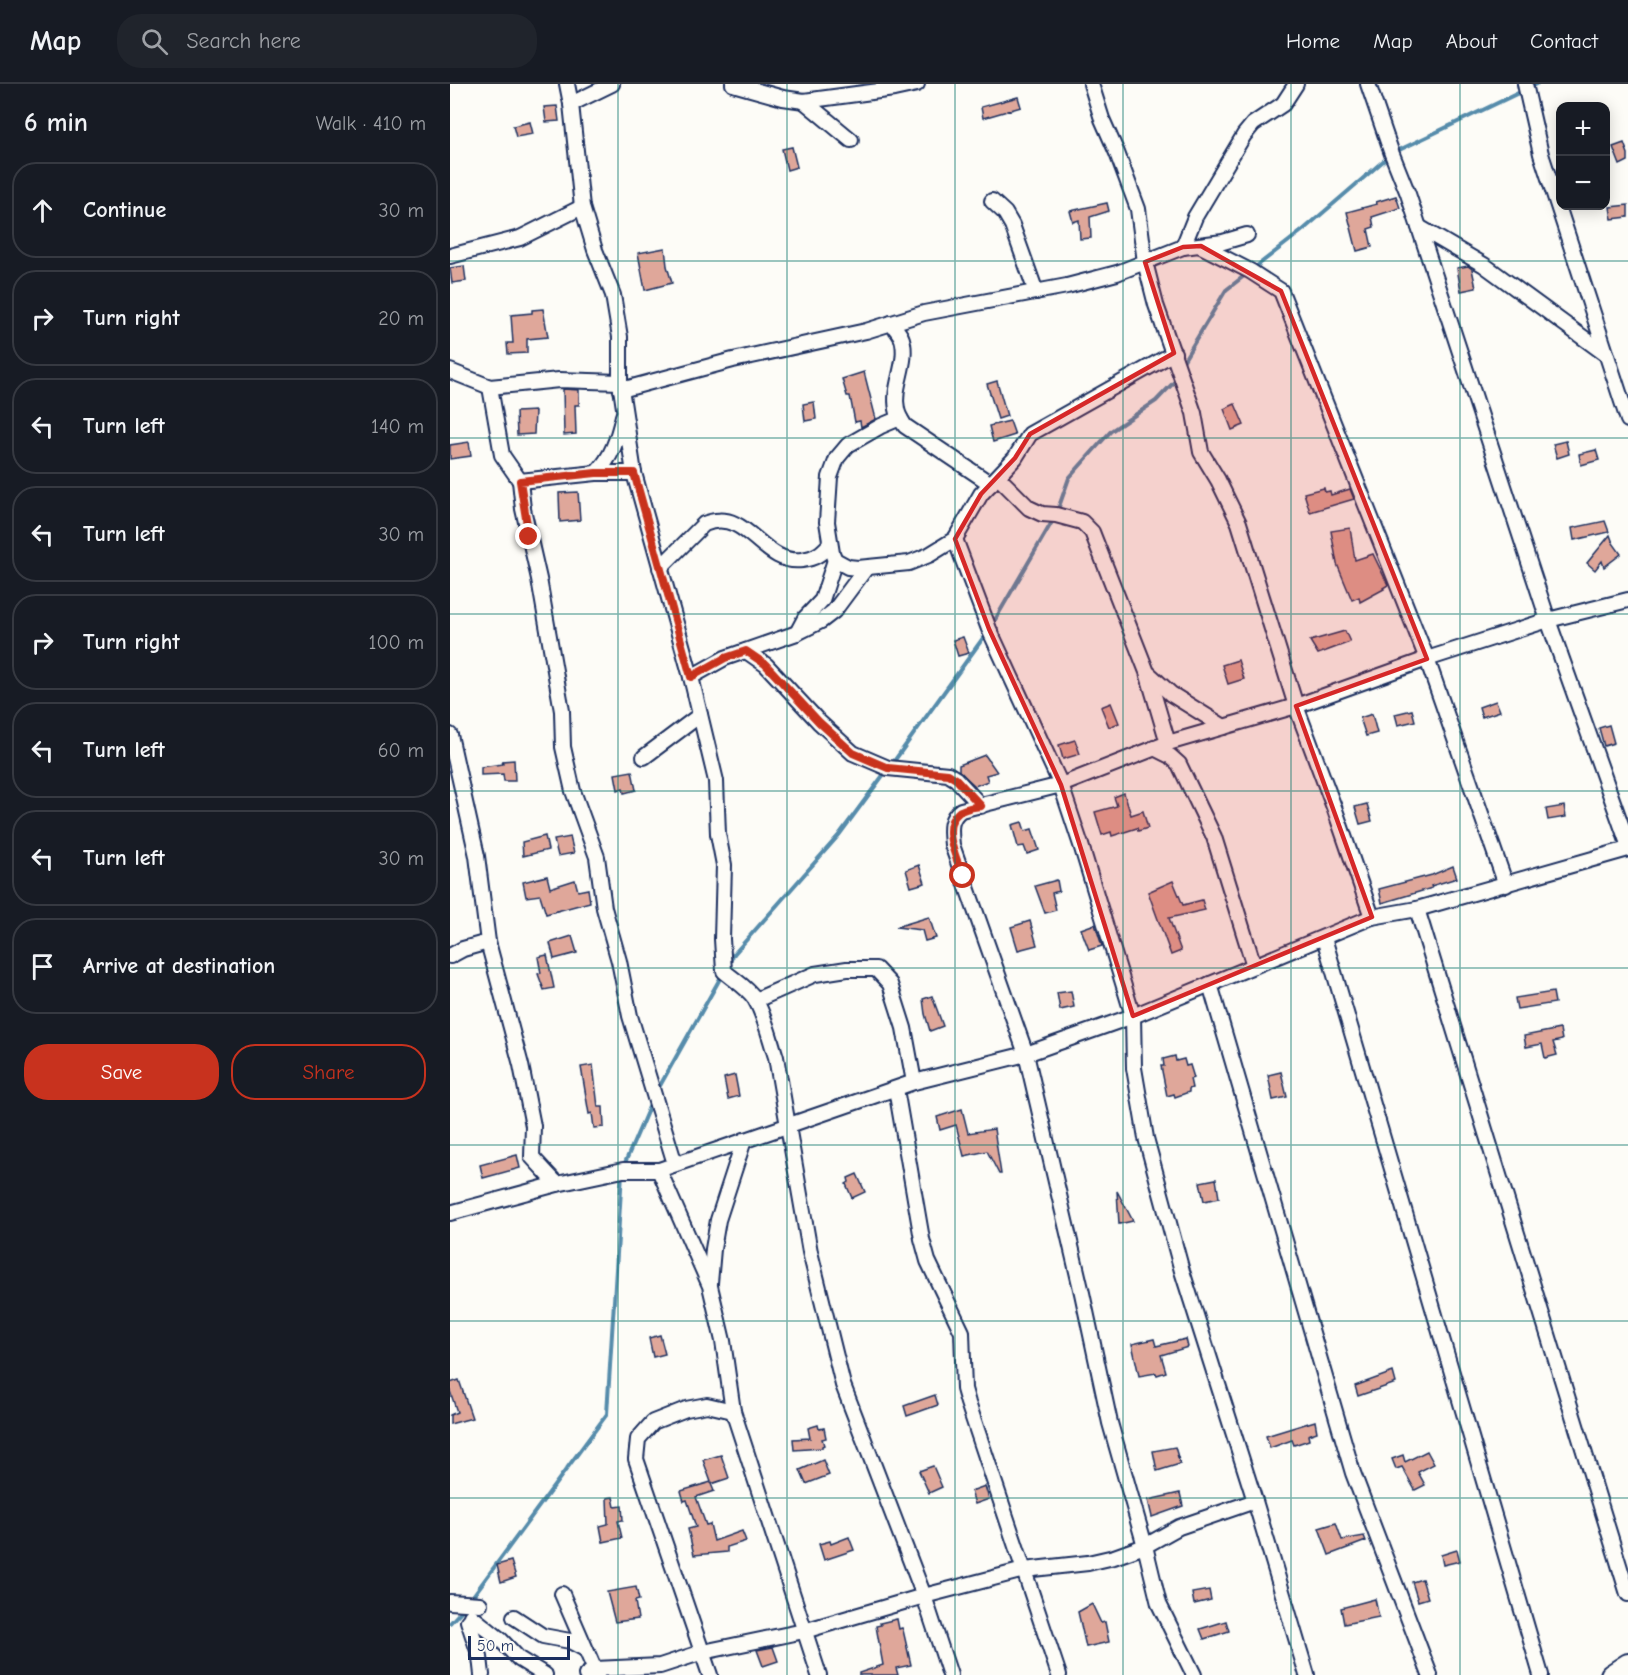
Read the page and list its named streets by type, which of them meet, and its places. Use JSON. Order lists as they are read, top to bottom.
{
  "scale_bar": "50 m",
  "page": {
    "header": "Map",
    "search": "Search here",
    "nav": [
      "Home",
      "Map",
      "About",
      "Contact"
    ],
    "heading": ["6 min", "Walk · 410 m"],
    "map_buttons": ["+", "−"],
    "list": [
      ["Continue", "30 m"],
      ["Turn right", "20 m"],
      ["Turn left", "140 m"],
      ["Turn left", "30 m"],
      ["Turn right", "100 m"],
      ["Turn left", "60 m"],
      ["Turn left", "30 m"],
      "Arrive at destination"
    ],
    "buttons": ["Save", "Share"],
    "scale": "50 m"
  }
}
